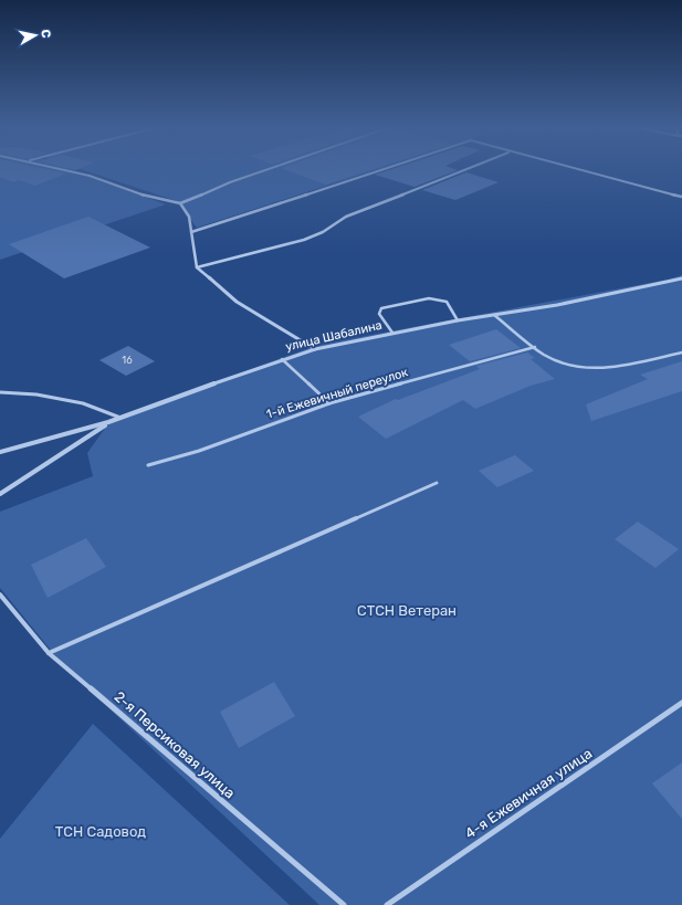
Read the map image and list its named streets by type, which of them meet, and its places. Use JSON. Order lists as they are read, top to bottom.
{
  "streets": {
    "street": ["улица Шабалина"],
    "lane": ["1-й Ежевичный переулок", "2-я Персиковая улица", "4-я Ежевичная улица"]
  },
  "parks": ["СТСН Ветеран", "ТСН Садовод"],
  "house_numbers": ["16"],
  "north": "right"
}
